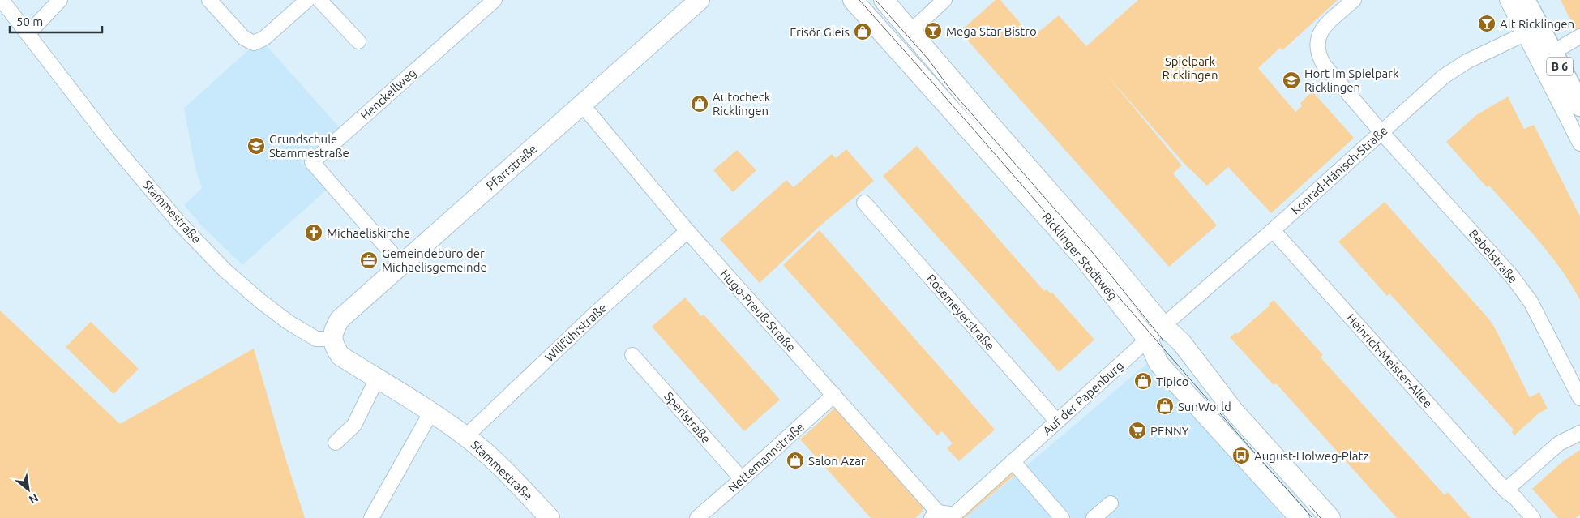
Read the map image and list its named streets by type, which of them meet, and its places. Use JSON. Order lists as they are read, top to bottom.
{
  "streets": {
    "main road": ["B 6"],
    "street": [
      "Henckellweg",
      "Pfarrstraße",
      "Konrad-Hänisch-Straße",
      "Stammestraße",
      "Ricklinger Stadtweg",
      "Bebelstraße",
      "Hugo-Preuß-Straße",
      "Rosemeyerstraße",
      "Willführstraße",
      "Heinrich-Meister-Allee",
      "Auf der Papenburg",
      "Sperlstraße",
      "Nettemannstraße"
    ]
  },
  "crossings": [
    ["B 6", "Konrad-Hänisch-Straße"],
    ["Henckellweg", "Pfarrstraße"],
    ["Pfarrstraße", "Stammestraße"],
    ["Pfarrstraße", "Hugo-Preuß-Straße"],
    ["Konrad-Hänisch-Straße", "Ricklinger Stadtweg"],
    ["Konrad-Hänisch-Straße", "Bebelstraße"],
    ["Konrad-Hänisch-Straße", "Heinrich-Meister-Allee"],
    ["Konrad-Hänisch-Straße", "Auf der Papenburg"],
    ["Stammestraße", "Willführstraße"],
    ["Ricklinger Stadtweg", "Auf der Papenburg"],
    ["Hugo-Preuß-Straße", "Willführstraße"],
    ["Hugo-Preuß-Straße", "Auf der Papenburg"],
    ["Hugo-Preuß-Straße", "Nettemannstraße"],
    ["Rosemeyerstraße", "Auf der Papenburg"],
    ["Sperlstraße", "Nettemannstraße"]
  ],
  "parks": ["Spielpark Ricklingen"],
  "places": {
    "bar": ["Alt Ricklingen", "Mega Star Bistro"],
    "shop": [
      "Frisör Gleis",
      "Autocheck Ricklingen",
      "Tipico",
      "SunWorld",
      "Salon Azar"
    ],
    "school or university": ["Hort im Spielpark Ricklingen", "Grundschule Stammestraße"],
    "church": ["Michaeliskirche"],
    "office": ["Gemeindebüro der Michaelisgemeinde"],
    "supermarket": ["PENNY"],
    "bus stop": ["August-Holweg-Platz"]
  },
  "scale_bar": "50 m",
  "north": "bottom right"
}
